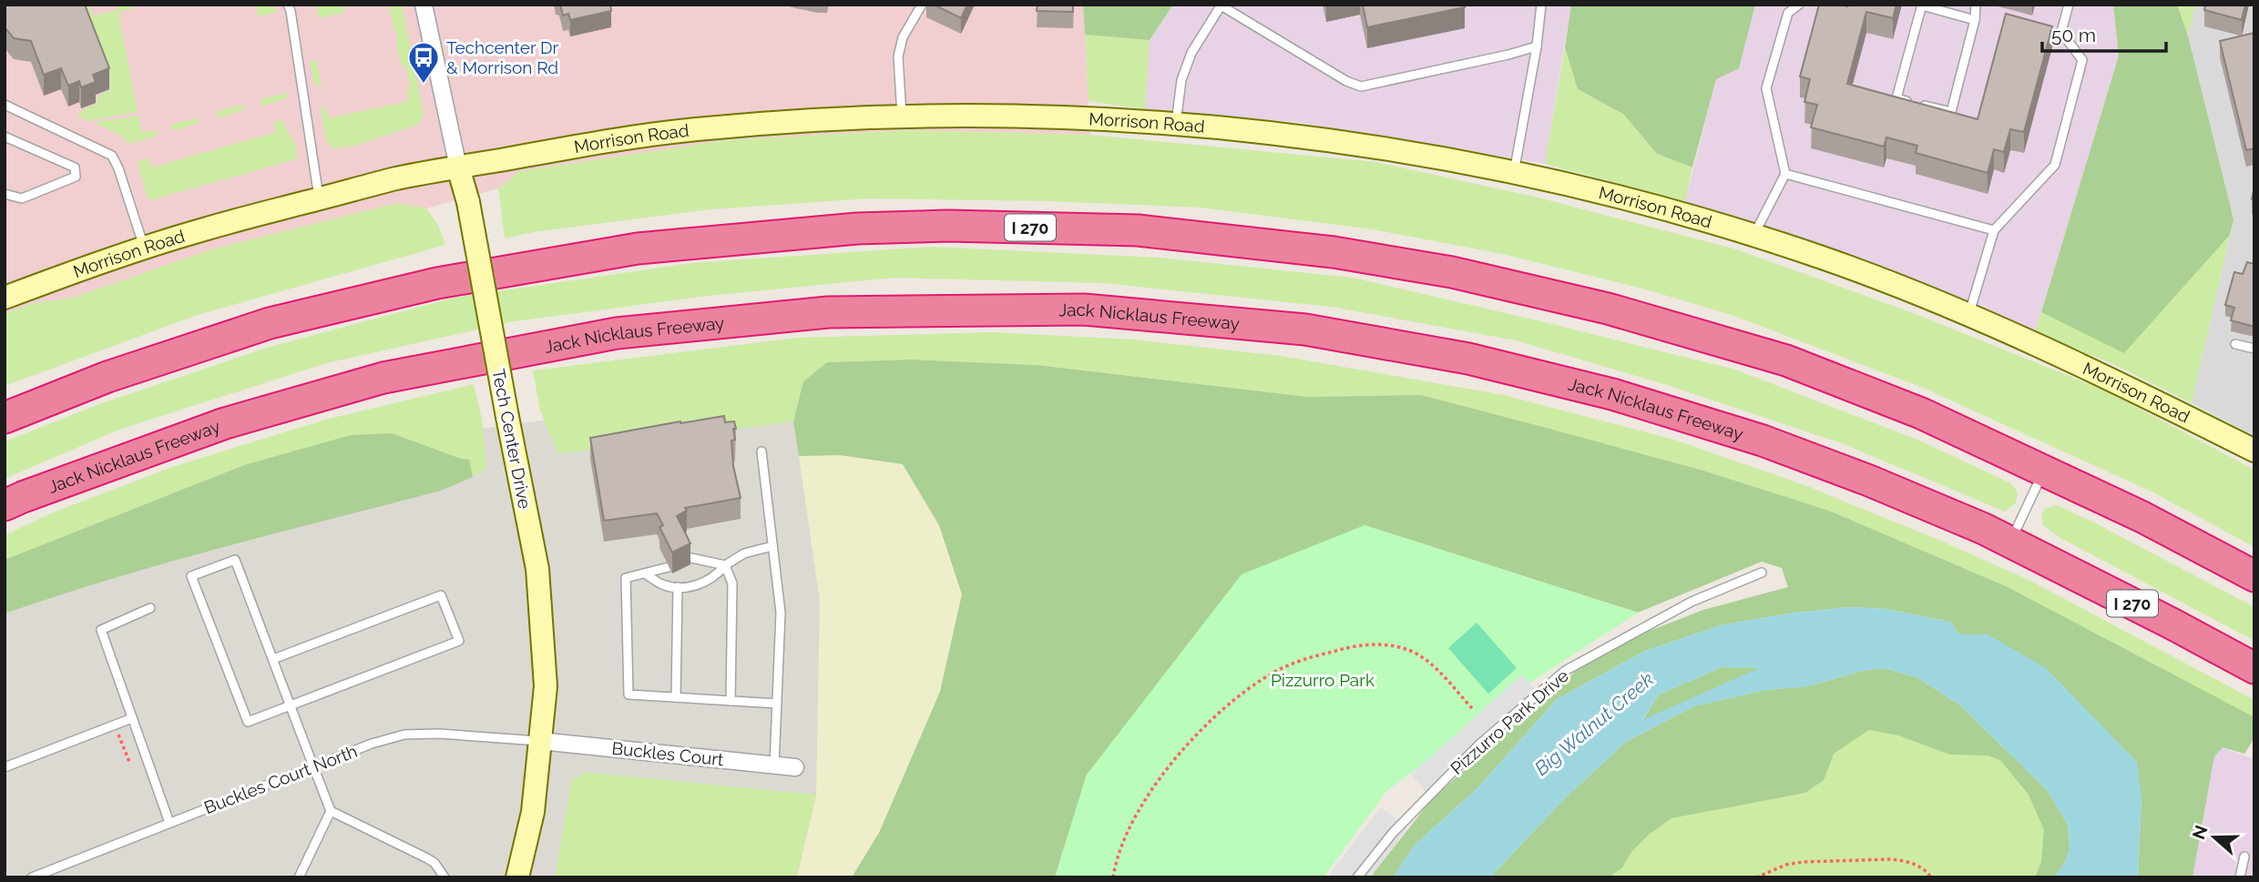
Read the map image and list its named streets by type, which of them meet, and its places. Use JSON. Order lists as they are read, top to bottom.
{
  "streets": {
    "highway": ["I 270", "Jack Nicklaus Freeway"],
    "street": ["Morrison Road", "Tech Center Drive", "Buckles Court"],
    "lane": ["Pizzurro Park Drive", "Buckles Court North"]
  },
  "crossings": [
    ["Morrison Road", "Tech Center Drive"],
    ["Tech Center Drive", "Buckles Court"],
    ["Tech Center Drive", "Buckles Court North"],
    ["Buckles Court", "Buckles Court North"]
  ],
  "water": ["Big Walnut Creek"],
  "parks": ["Pizzurro Park"],
  "places": {
    "bus stop": ["Techcenter Dr & Morrison Rd"]
  },
  "scale_bar": "50 m",
  "north": "left"
}
